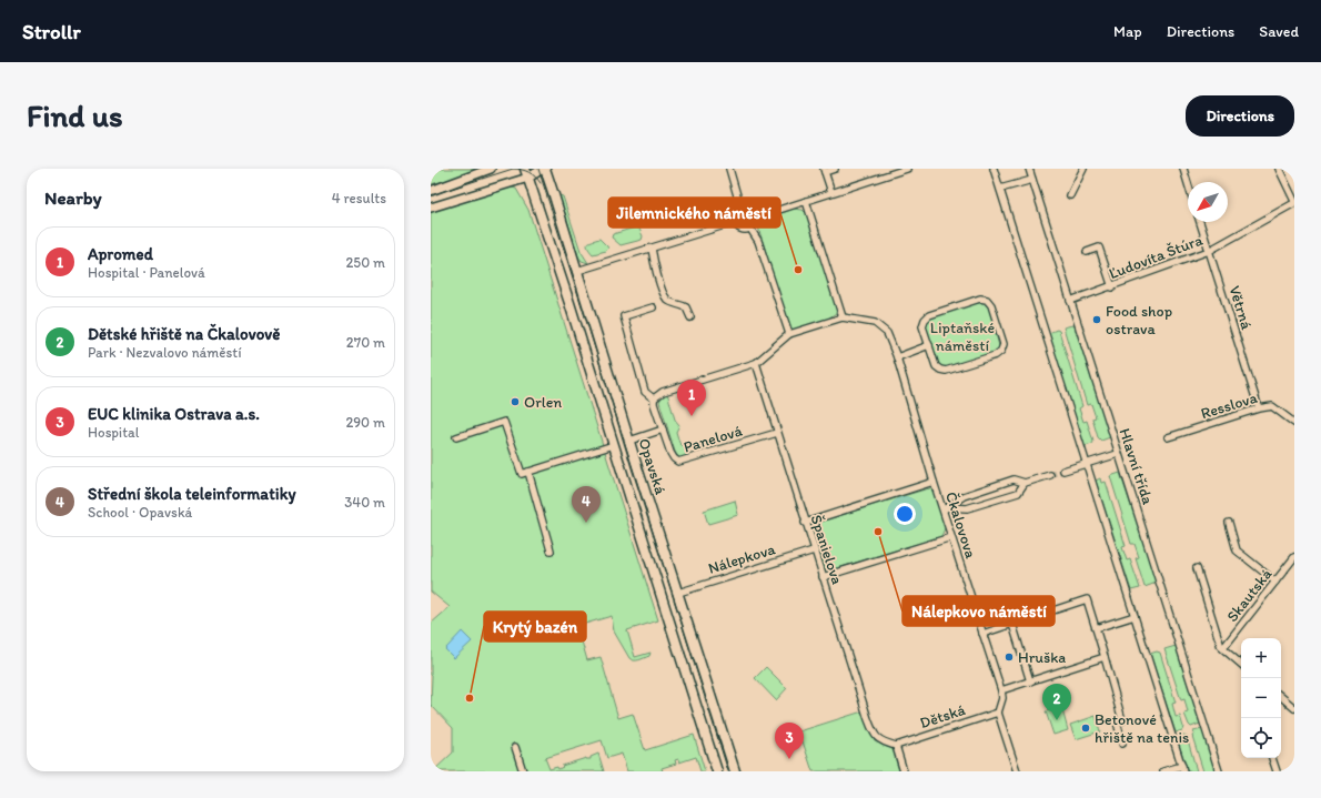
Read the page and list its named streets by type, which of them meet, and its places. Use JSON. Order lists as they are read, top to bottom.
{
  "streets": {
    "main road": ["Opavská"],
    "street": [
      "Ľudovíta Štúra",
      "Větrná",
      "Resslova",
      "Panelová",
      "Hlavní třída",
      "Čkalovova",
      "Španielova",
      "Nálepkova",
      "Skautská",
      "Dětská"
    ]
  },
  "crossings": [
    ["Ľudovíta Štúra", "Větrná"],
    ["Ľudovíta Štúra", "Hlavní třída"],
    ["Větrná", "Resslova"],
    ["Panelová", "Španielova"],
    ["Opavská", "Nálepkova"],
    ["Čkalovova", "Dětská"],
    ["Španielova", "Nálepkova"],
    ["Španielova", "Dětská"]
  ],
  "parks": ["Liptaňské náměstí"],
  "places": [
    "Jilemnického náměstí",
    "Food shop ostrava",
    "Orlen",
    "Nálepkovo náměstí",
    "Hruška",
    "Krytý bazén",
    "Betonové hřiště na tenis"
  ],
  "north": "bottom left",
  "page": {
    "header": "Strollr",
    "nav": ["Map", "Directions", "Saved"],
    "buttons": "Directions",
    "title": "Find us",
    "heading": ["Nearby", "4 results"],
    "list": [
      {
        "mark": "1",
        "name": "Apromed",
        "note": "Hospital · Panelová",
        "value": "250 m"
      },
      {
        "mark": "2",
        "name": "Dětské hřiště na Čkalovově",
        "note": "Park · Nezvalovo náměstí",
        "value": "270 m"
      },
      {
        "mark": "3",
        "name": "EUC klinika Ostrava a.s.",
        "note": "Hospital",
        "value": "290 m"
      },
      {
        "mark": "4",
        "name": "Střední škola teleinformatiky",
        "note": "School · Opavská",
        "value": "340 m"
      }
    ],
    "pins": [
      "1",
      "4",
      "2",
      "3"
    ],
    "map_buttons": ["+", "−"]
  }
}
